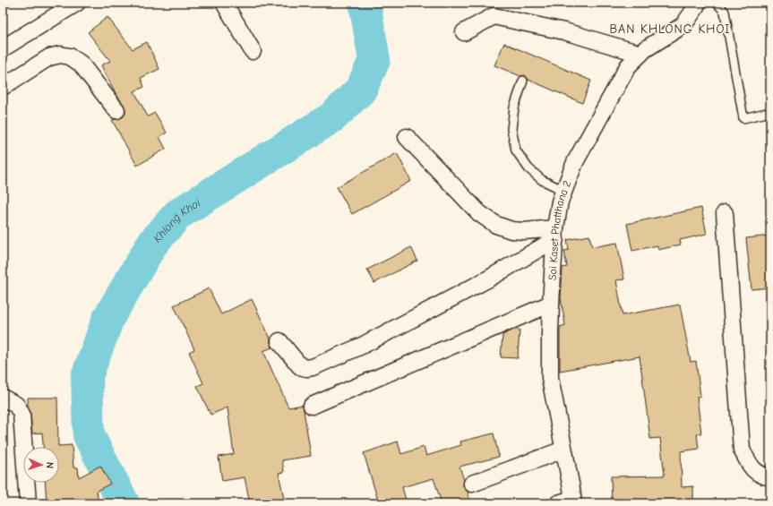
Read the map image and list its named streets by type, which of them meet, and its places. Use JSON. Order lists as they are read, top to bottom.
{
  "streets": {
    "street": ["Soi Kaset Phatthana 2"]
  },
  "districts": ["BAN KHLONG KHOI"],
  "water": ["Khlong Khoi"],
  "north": "right"
}
